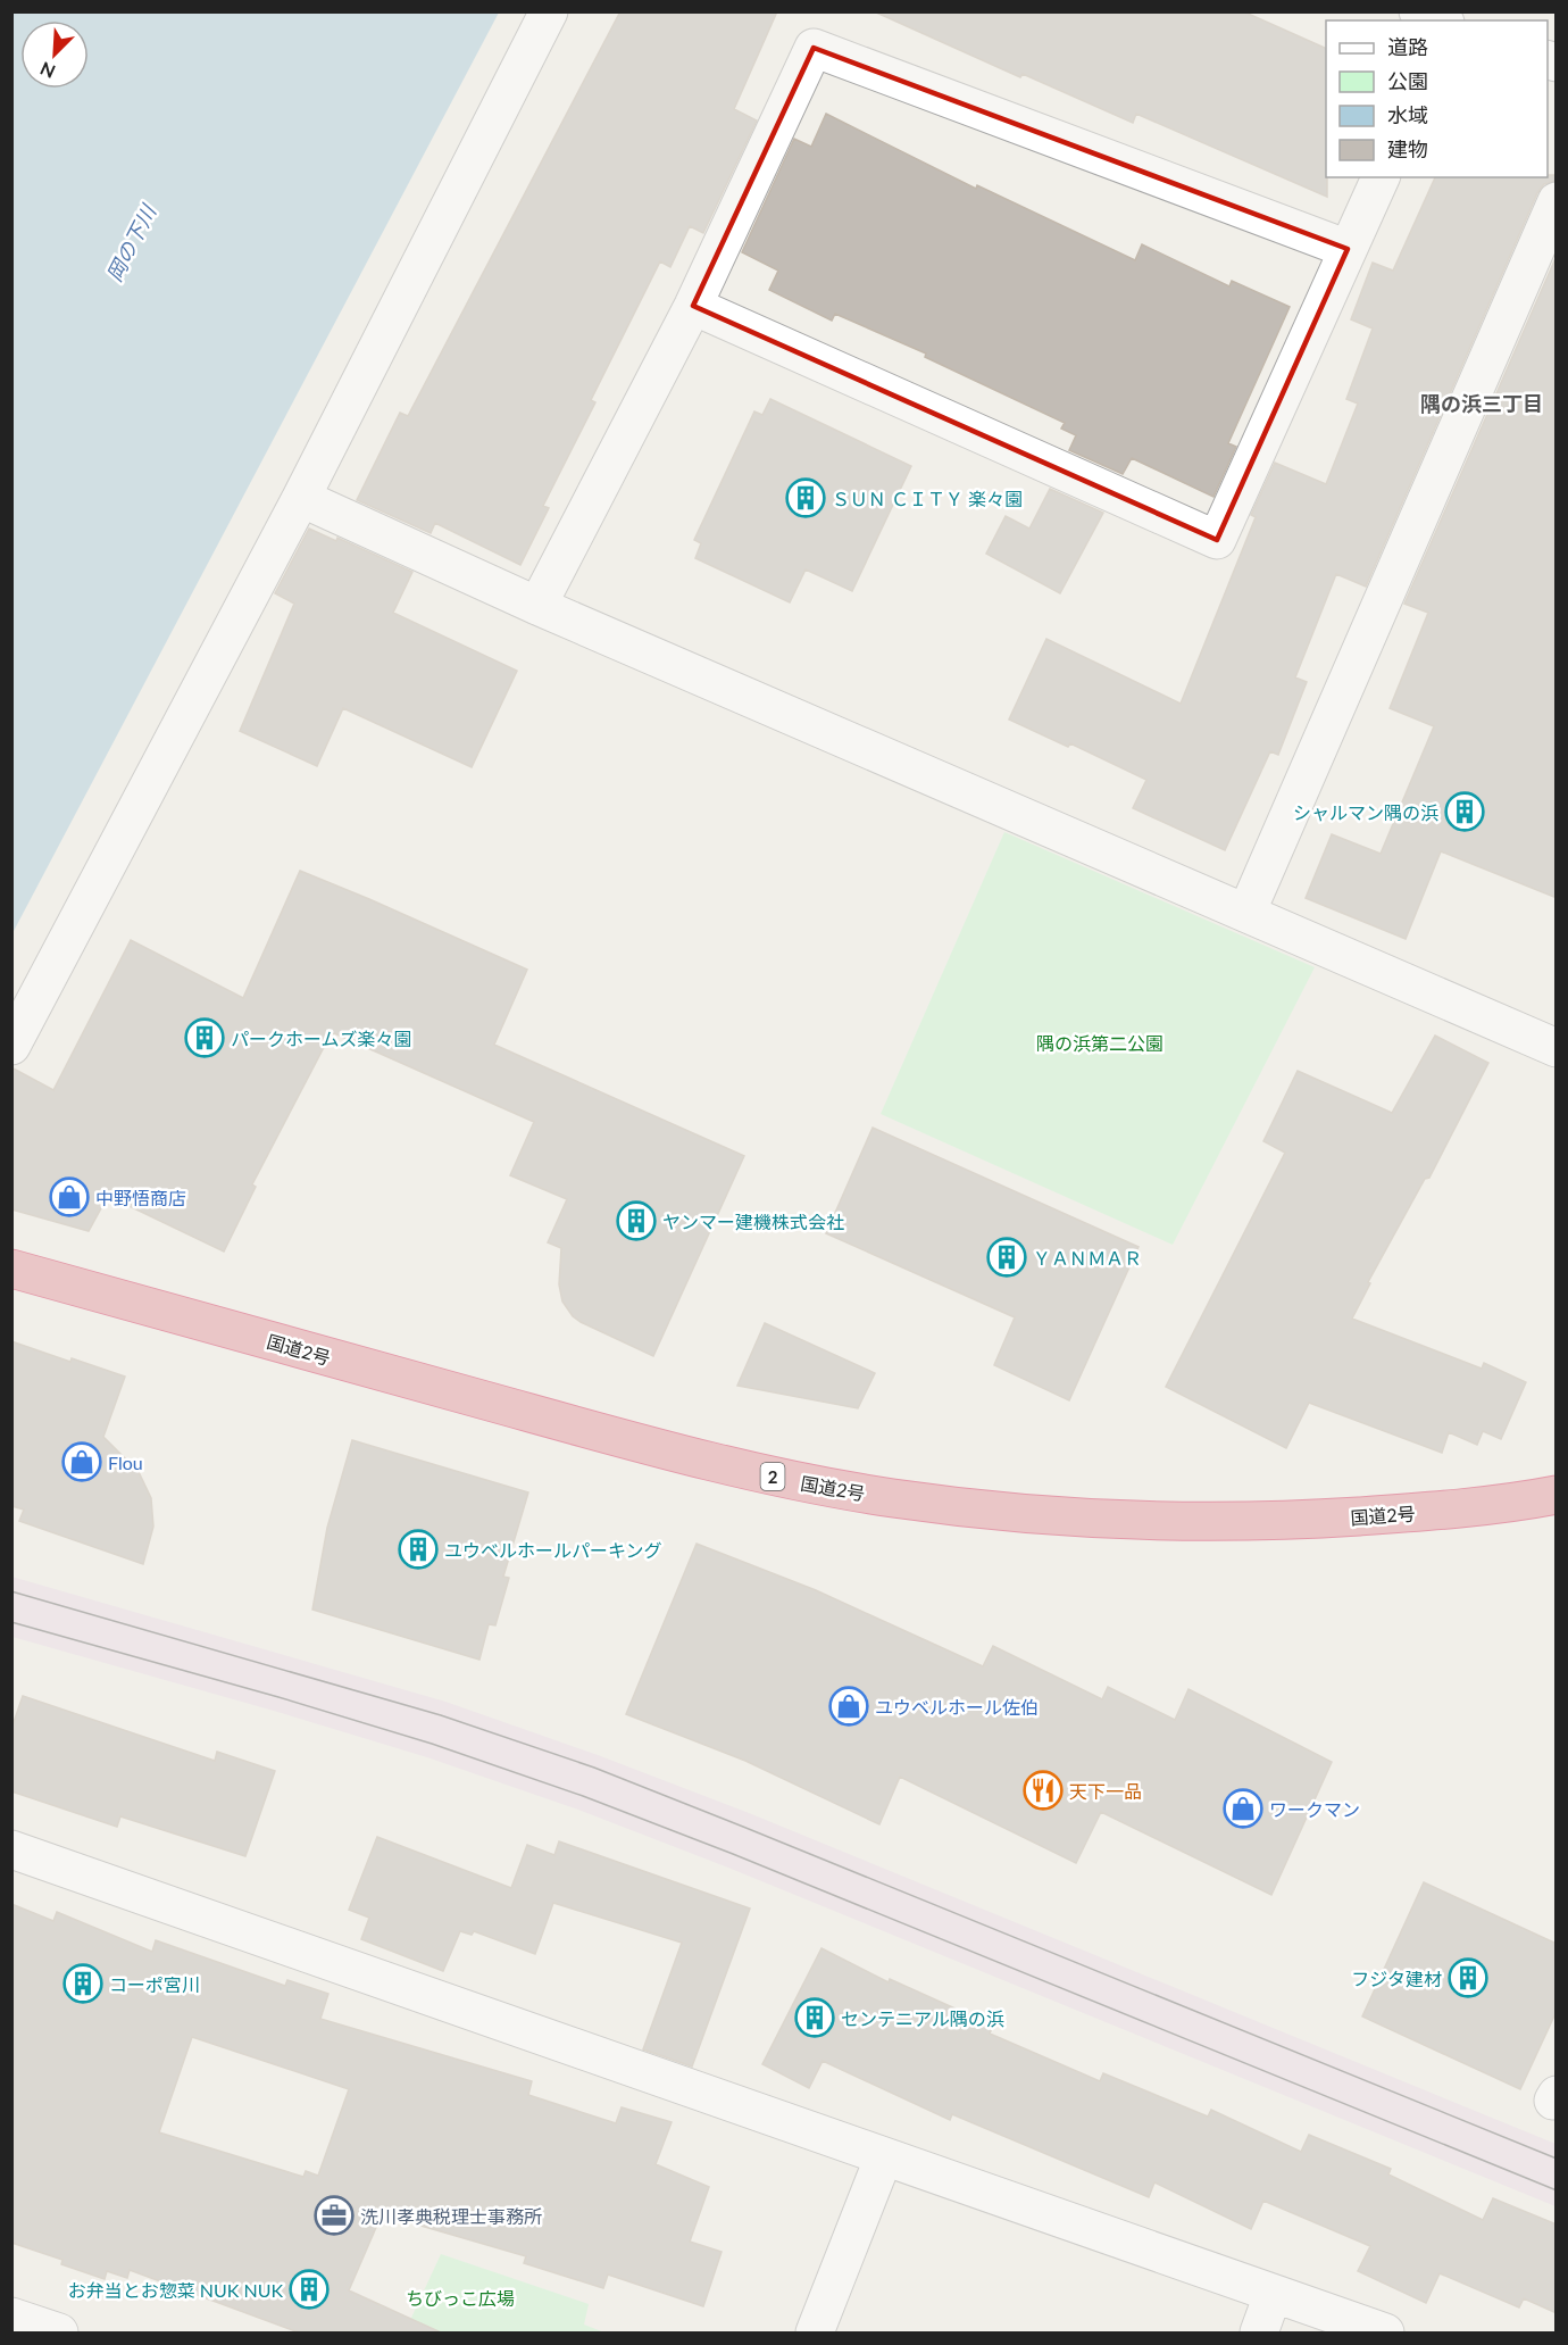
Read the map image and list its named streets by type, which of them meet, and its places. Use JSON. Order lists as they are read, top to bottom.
{
  "streets": {
    "highway": ["国道2号", "2"]
  },
  "districts": ["隅の浜三丁目"],
  "water": ["岡の下川"],
  "parks": ["隅の浜第二公園", "ちびっこ広場"],
  "places": {
    "building": [
      "ＳＵＮ ＣＩＴＹ 楽々園",
      "シャルマン隅の浜",
      "パークホームズ楽々園",
      "ヤンマー建機株式会社",
      "ＹＡＮＭＡＲ",
      "ユウベルホールパーキング",
      "フジタ建材",
      "コーポ宮川",
      "センテニアル隅の浜",
      "お弁当とお惣菜 NUK NUK"
    ],
    "shop": [
      "中野悟商店",
      "Flou",
      "ユウベルホール佐伯",
      "ワークマン"
    ],
    "restaurant": ["天下一品"],
    "office": ["洗川孝典税理士事務所"]
  },
  "legend": [
    "道路",
    "公園",
    "水域",
    "建物"
  ],
  "north": "bottom left"
}
